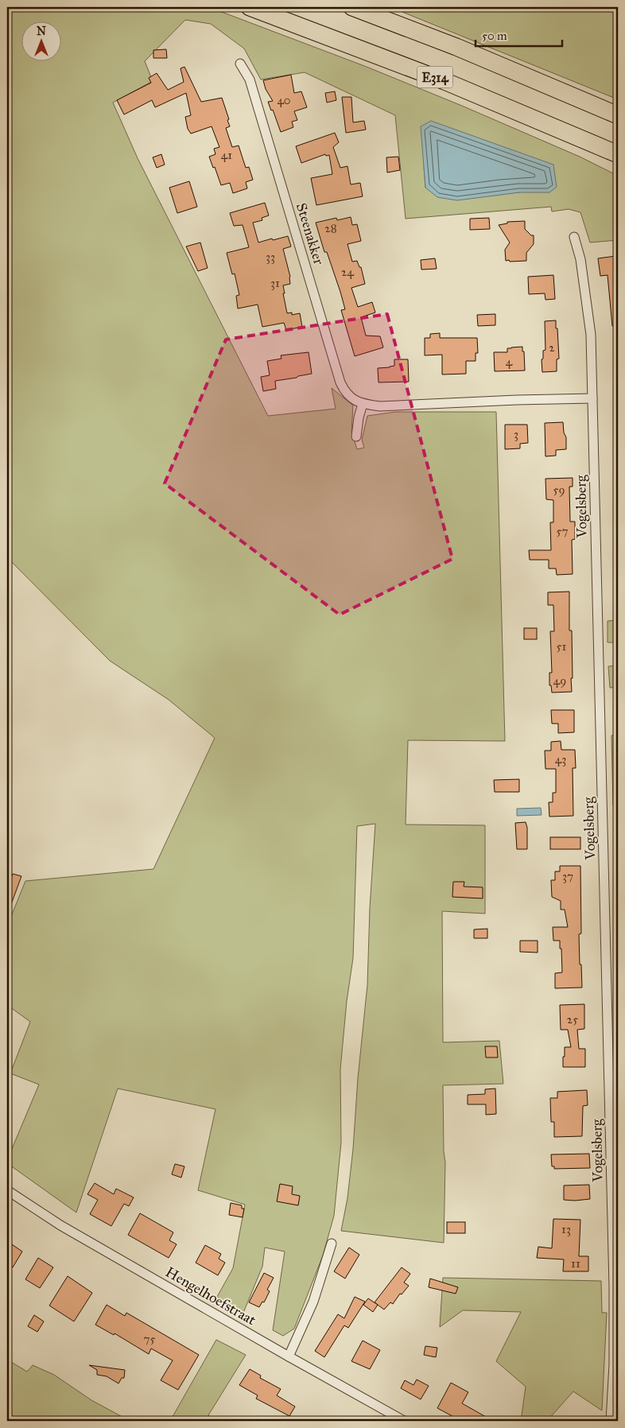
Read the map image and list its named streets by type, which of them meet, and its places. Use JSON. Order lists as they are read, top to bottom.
{
  "streets": {
    "highway": ["E314"],
    "street": ["Steenakker", "Vogelsberg", "Hengelhoefstraat"]
  },
  "crossings": [
    ["Steenakker", "Vogelsberg"]
  ],
  "house_numbers": [
    "40",
    "41",
    "28",
    "33",
    "24",
    "31",
    "2",
    "4",
    "3",
    "59",
    "57",
    "51",
    "49",
    "43",
    "37",
    "25",
    "13",
    "11",
    "75"
  ],
  "scale_bar": "50 m",
  "north": "top"
}
